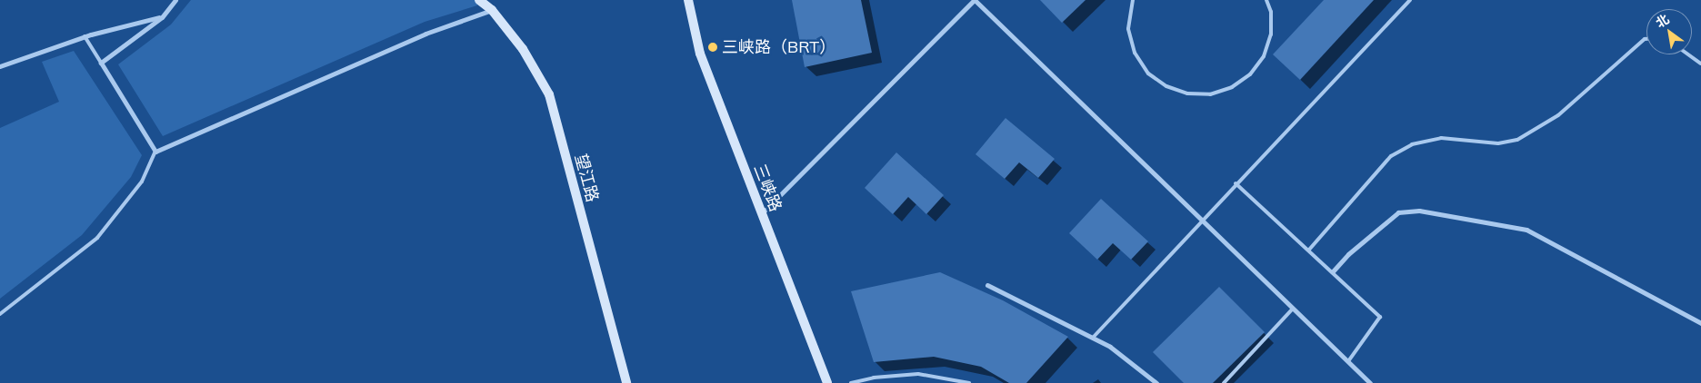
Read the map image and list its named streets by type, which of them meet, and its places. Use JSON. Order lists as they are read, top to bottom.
{
  "streets": {
    "main road": ["望江路", "三峡路"]
  },
  "places": ["三峡路（BRT）"],
  "north": "top left"
}
